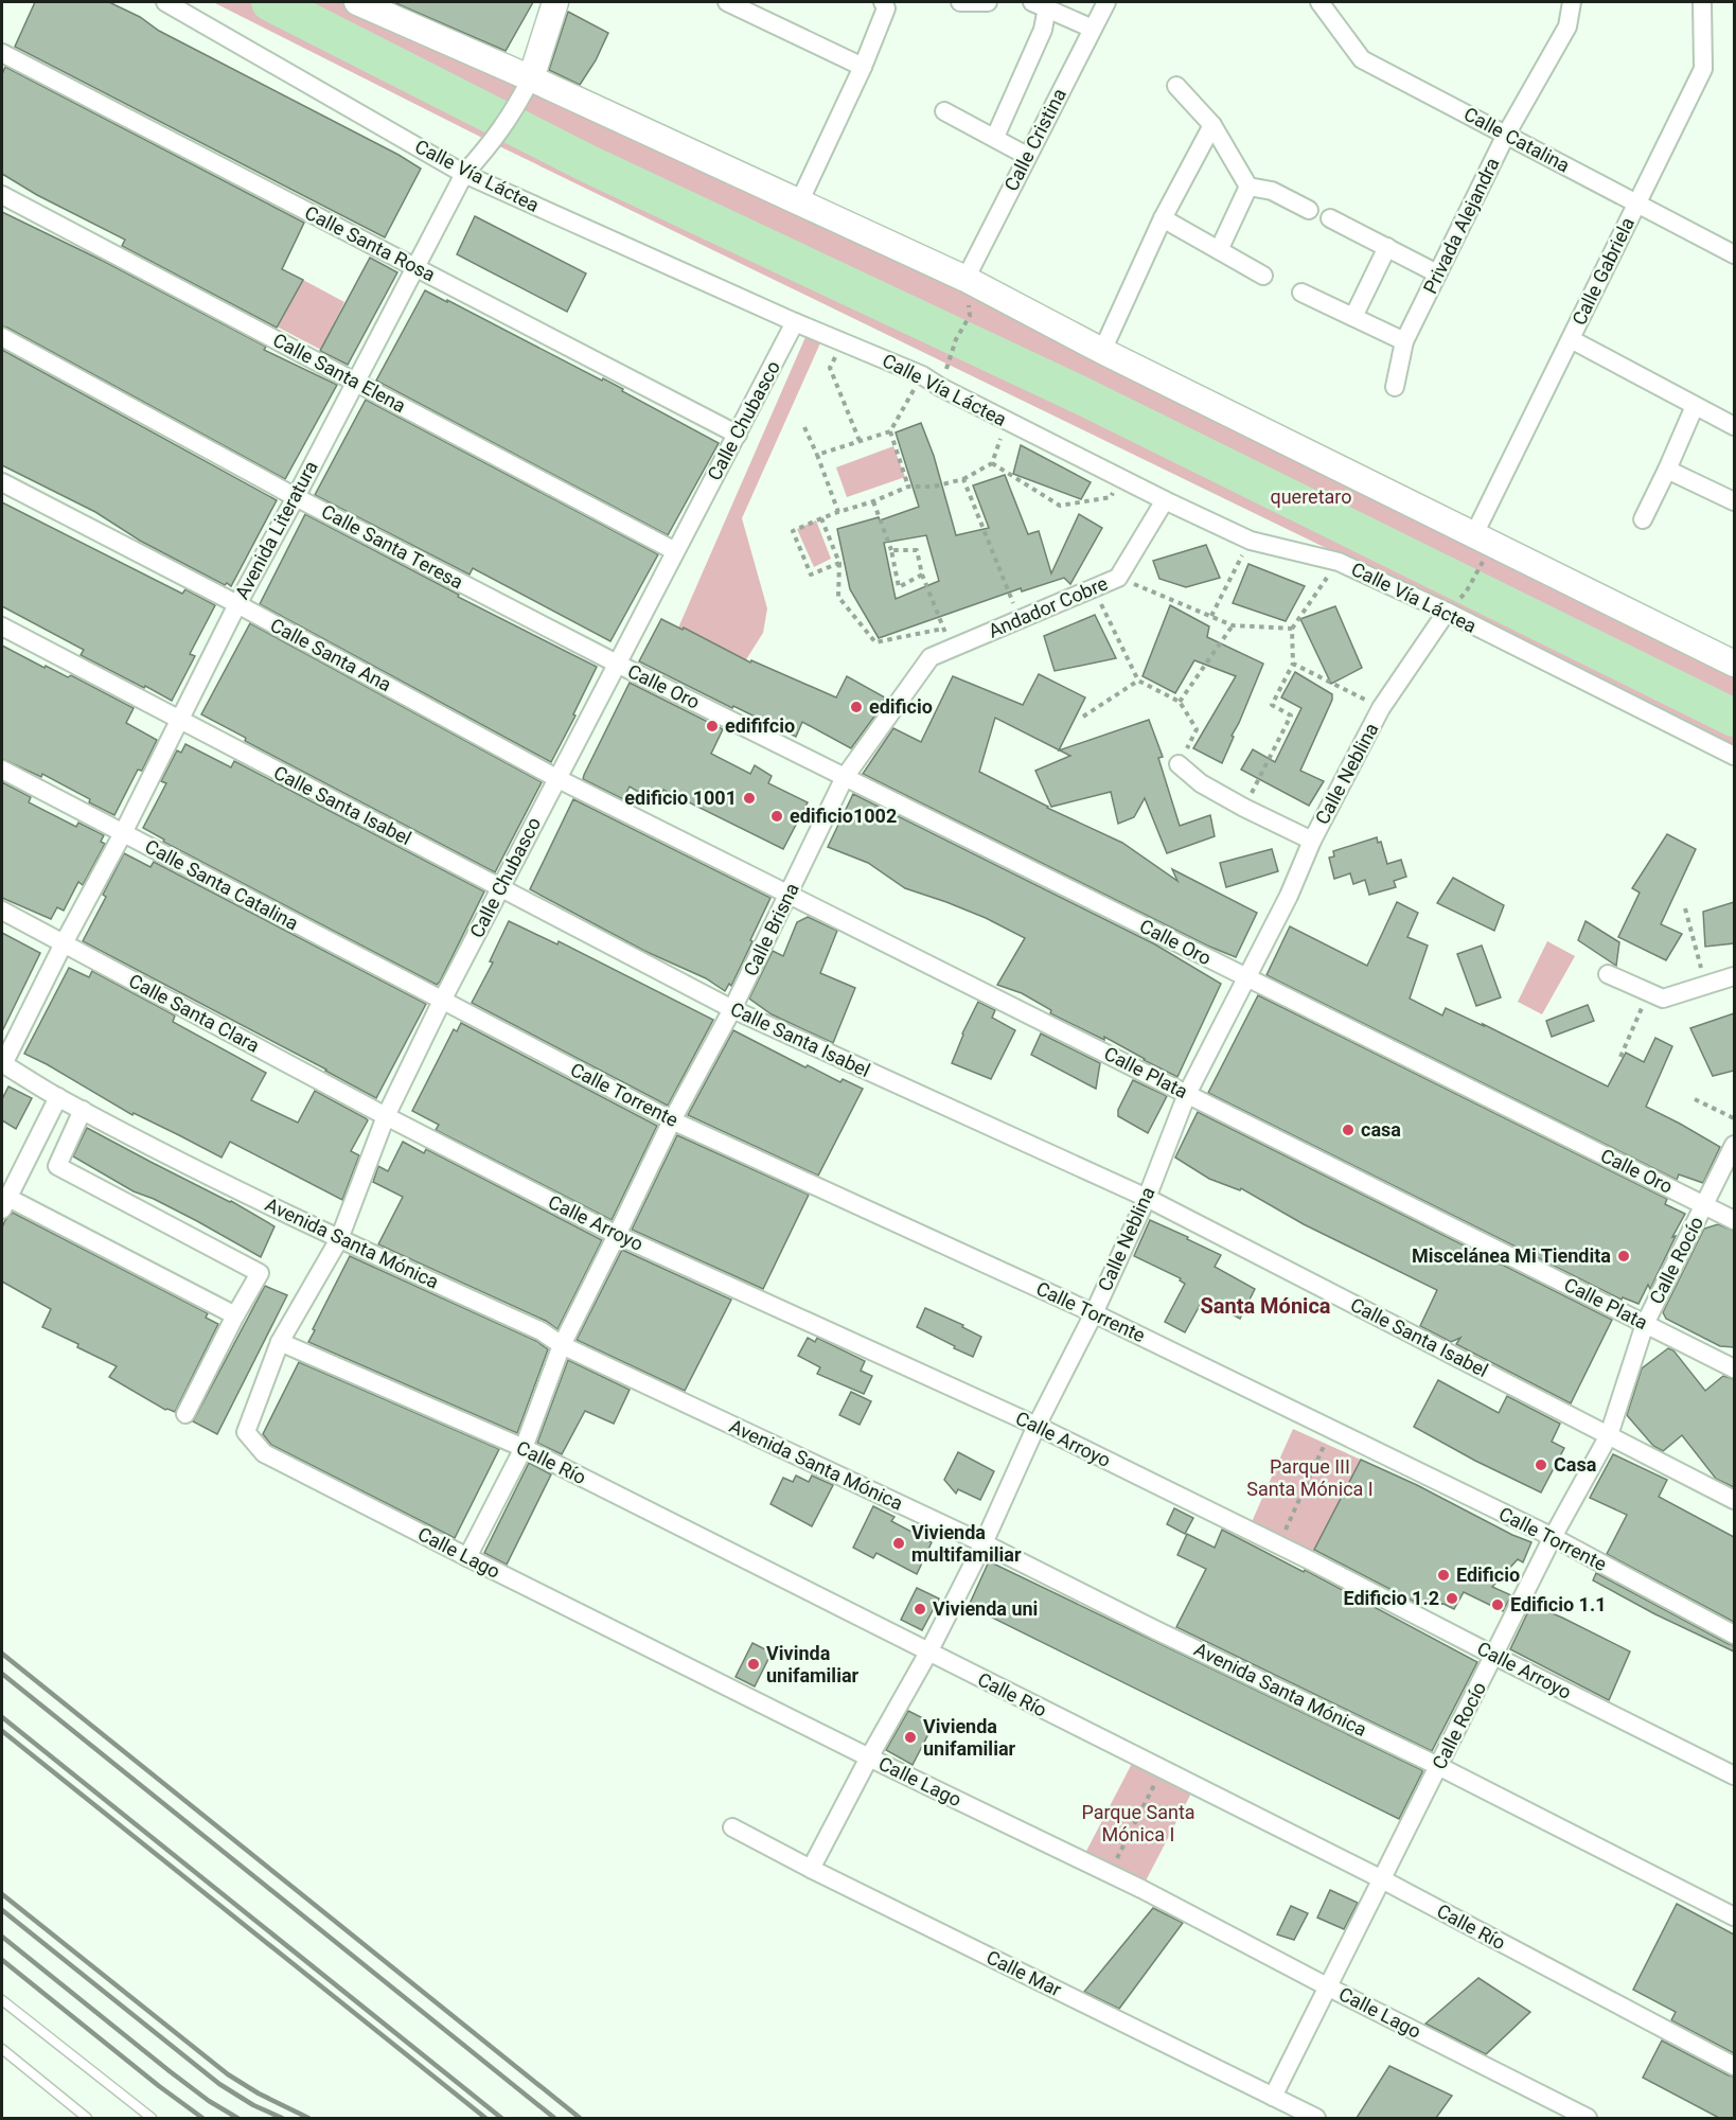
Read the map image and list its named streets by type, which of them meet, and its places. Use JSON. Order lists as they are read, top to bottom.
{
  "streets": {
    "street": [
      "Calle Cristina",
      "Calle Catalina",
      "Calle Vía Láctea",
      "Privada Alejandra",
      "Calle Santa Rosa",
      "Calle Gabriela",
      "Calle Santa Elena",
      "Calle Chubasco",
      "Avenida Literatura",
      "Calle Santa Teresa",
      "Andador Cobre",
      "Calle Santa Ana",
      "Calle Oro",
      "Calle Neblina",
      "Calle Santa Isabel",
      "Calle Santa Catalina",
      "Calle Brisna",
      "Calle Santa Clara",
      "Calle Plata",
      "Calle Torrente",
      "Calle Arroyo",
      "Avenida Santa Mónica",
      "Calle Rocío",
      "Calle Río",
      "Calle Lago",
      "Calle Mar"
    ]
  },
  "crossings": [
    ["Calle Catalina", "Privada Alejandra"],
    ["Calle Catalina", "Calle Gabriela"],
    ["Calle Vía Láctea", "Calle Chubasco"],
    ["Calle Vía Láctea", "Avenida Literatura"],
    ["Calle Vía Láctea", "Andador Cobre"],
    ["Calle Vía Láctea", "Calle Neblina"],
    ["Calle Santa Rosa", "Calle Chubasco"],
    ["Calle Santa Rosa", "Avenida Literatura"],
    ["Calle Santa Elena", "Calle Chubasco"],
    ["Calle Santa Elena", "Avenida Literatura"],
    ["Calle Chubasco", "Calle Santa Teresa"],
    ["Calle Chubasco", "Calle Santa Ana"],
    ["Calle Chubasco", "Calle Oro"],
    ["Calle Chubasco", "Calle Santa Isabel"],
    ["Calle Chubasco", "Calle Santa Catalina"],
    ["Calle Chubasco", "Calle Santa Clara"],
    ["Calle Chubasco", "Calle Plata"],
    ["Calle Chubasco", "Calle Torrente"],
    ["Calle Chubasco", "Calle Arroyo"],
    ["Calle Chubasco", "Avenida Santa Mónica"],
    ["Calle Chubasco", "Calle Río"],
    ["Calle Chubasco", "Calle Lago"],
    ["Avenida Literatura", "Calle Santa Teresa"],
    ["Avenida Literatura", "Calle Santa Ana"],
    ["Avenida Literatura", "Calle Santa Isabel"],
    ["Avenida Literatura", "Calle Santa Catalina"],
    ["Avenida Literatura", "Calle Santa Clara"],
    ["Avenida Literatura", "Avenida Santa Mónica"],
    ["Calle Santa Teresa", "Calle Oro"],
    ["Andador Cobre", "Calle Brisna"],
    ["Calle Santa Ana", "Calle Plata"],
    ["Calle Oro", "Calle Neblina"],
    ["Calle Oro", "Calle Brisna"],
    ["Calle Oro", "Calle Rocío"],
    ["Calle Neblina", "Calle Santa Isabel"],
    ["Calle Neblina", "Calle Plata"],
    ["Calle Neblina", "Calle Torrente"],
    ["Calle Neblina", "Calle Arroyo"],
    ["Calle Neblina", "Avenida Santa Mónica"],
    ["Calle Neblina", "Calle Río"],
    ["Calle Neblina", "Calle Lago"],
    ["Calle Neblina", "Calle Mar"],
    ["Calle Santa Isabel", "Calle Brisna"],
    ["Calle Santa Isabel", "Calle Rocío"],
    ["Calle Santa Catalina", "Calle Torrente"],
    ["Calle Brisna", "Calle Plata"],
    ["Calle Brisna", "Calle Torrente"],
    ["Calle Brisna", "Calle Arroyo"],
    ["Calle Brisna", "Avenida Santa Mónica"],
    ["Calle Brisna", "Calle Río"],
    ["Calle Brisna", "Calle Lago"],
    ["Calle Santa Clara", "Calle Arroyo"],
    ["Calle Plata", "Calle Rocío"],
    ["Calle Torrente", "Calle Rocío"],
    ["Calle Arroyo", "Calle Rocío"],
    ["Avenida Santa Mónica", "Calle Rocío"],
    ["Calle Rocío", "Calle Río"],
    ["Calle Rocío", "Calle Lago"],
    ["Calle Rocío", "Calle Mar"]
  ],
  "districts": ["Santa Mónica"],
  "parks": ["queretaro", "Parque III Santa Mónica I", "Parque Santa Mónica I"],
  "places": [
    "edificio",
    "edififcio",
    "edificio 1001",
    "edificio1002",
    "casa",
    "Miscelánea Mi Tiendita",
    "Casa",
    "Vivienda multifamiliar",
    "Edificio",
    "Edificio 1.2",
    "Edificio 1.1",
    "Vivienda uni",
    "Vivinda unifamiliar",
    "Vivienda unifamiliar"
  ]
}
